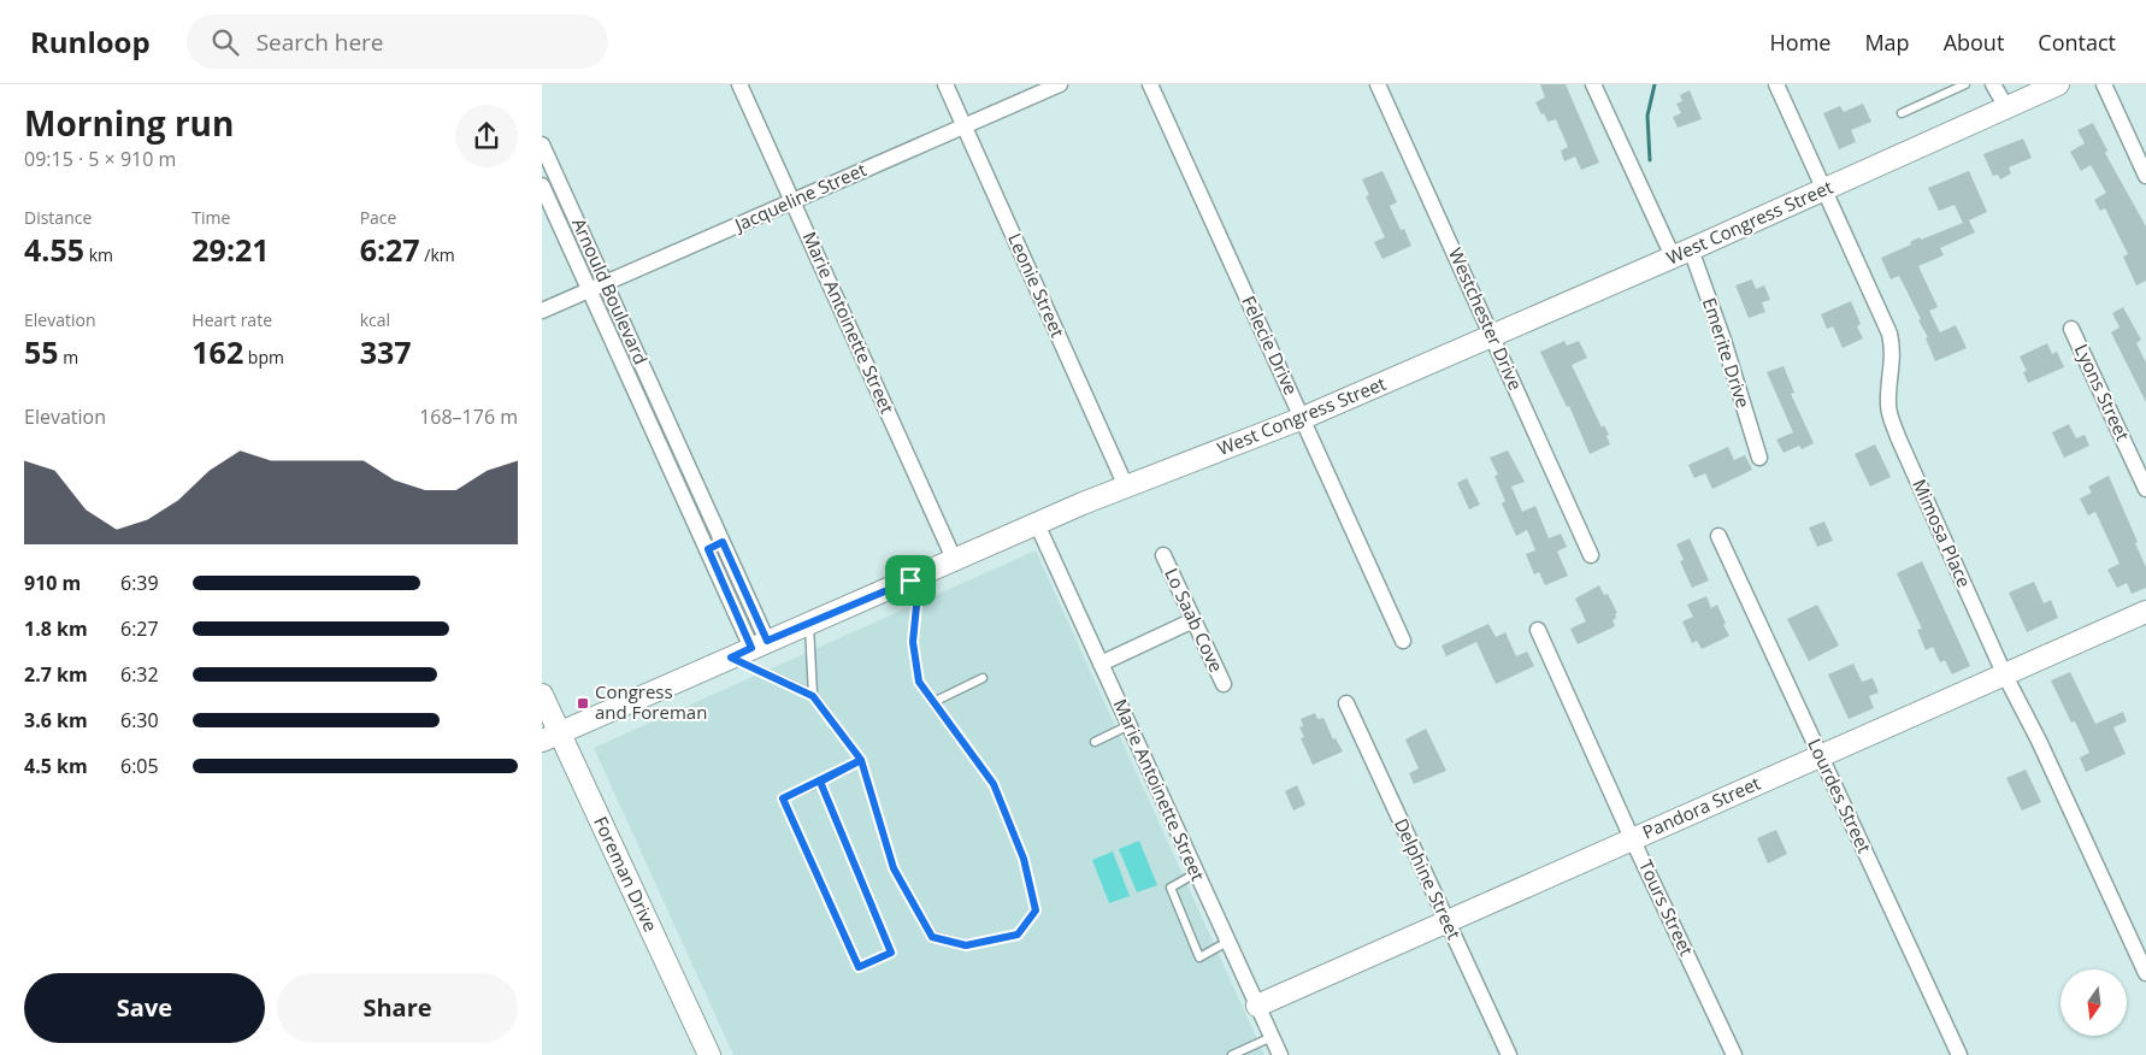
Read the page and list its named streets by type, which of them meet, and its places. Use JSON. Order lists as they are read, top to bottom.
{
  "streets": {
    "main road": ["West Congress Street", "Pandora Street", "Foreman Drive"],
    "street": [
      "Jacqueline Street",
      "Leonie Street",
      "Arnould Boulevard",
      "Westchester Drive",
      "Marie Antoinette Street",
      "Felecie Drive",
      "Emerite Drive",
      "Lyons Street",
      "Mimosa Place",
      "Lo Saab Cove",
      "Lourdes Street",
      "Delphine Street",
      "Tours Street"
    ]
  },
  "crossings": [
    ["Jacqueline Street", "Leonie Street"],
    ["Jacqueline Street", "Arnould Boulevard"],
    ["Jacqueline Street", "Marie Antoinette Street"],
    ["West Congress Street", "Leonie Street"],
    ["West Congress Street", "Arnould Boulevard"],
    ["West Congress Street", "Westchester Drive"],
    ["West Congress Street", "Marie Antoinette Street"],
    ["West Congress Street", "Felecie Drive"],
    ["West Congress Street", "Emerite Drive"],
    ["West Congress Street", "Mimosa Place"],
    ["West Congress Street", "Foreman Drive"],
    ["Marie Antoinette Street", "Pandora Street"],
    ["Mimosa Place", "Pandora Street"],
    ["Lourdes Street", "Pandora Street"],
    ["Pandora Street", "Delphine Street"],
    ["Pandora Street", "Tours Street"]
  ],
  "places": {
    "transit": ["Congress and Foreman"]
  },
  "north": "bottom",
  "page": {
    "header": "Runloop",
    "search": "Search here",
    "nav": [
      "Home",
      "Map",
      "About",
      "Contact"
    ],
    "heading": ["Morning run", "09:15 · 5 × 910 m"],
    "stats": [
      ["Distance", "4.55 km"],
      ["Time", "29:21"],
      ["Pace", "6:27 /km"],
      ["Elevation", "55 m"],
      ["Heart rate", "162 bpm"],
      ["kcal", "337"]
    ],
    "chart": ["Elevation", "168–176 m"],
    "list": [
      {
        "name": "910 m",
        "note": "6:39"
      },
      {
        "name": "1.8 km",
        "note": "6:27"
      },
      {
        "name": "2.7 km",
        "note": "6:32"
      },
      {
        "name": "3.6 km",
        "note": "6:30"
      },
      {
        "name": "4.5 km",
        "note": "6:05"
      }
    ],
    "buttons": ["Save", "Share"]
  }
}
